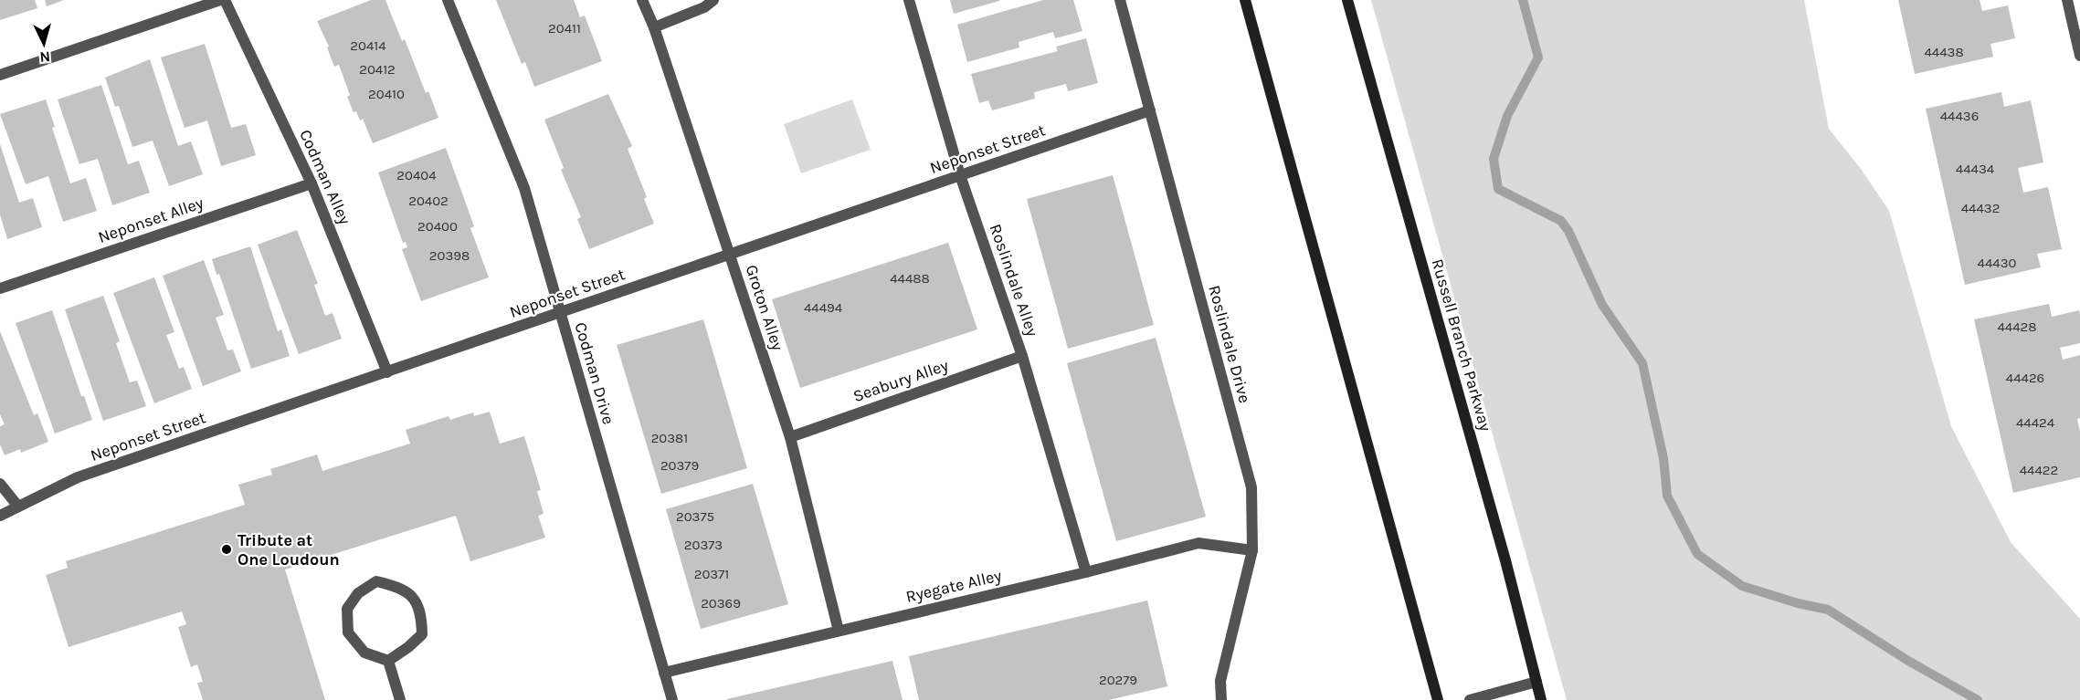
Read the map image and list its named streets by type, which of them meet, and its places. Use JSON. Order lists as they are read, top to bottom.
{
  "streets": {
    "main road": ["Russell Branch Parkway"],
    "street": [
      "Neponset Street",
      "Codman Alley",
      "Neponset Alley",
      "Roslindale Alley",
      "Groton Alley",
      "Roslindale Drive",
      "Codman Drive",
      "Seabury Alley",
      "Ryegate Alley"
    ]
  },
  "crossings": [
    ["Neponset Street", "Codman Alley"],
    ["Neponset Street", "Roslindale Alley"],
    ["Neponset Street", "Groton Alley"],
    ["Neponset Street", "Roslindale Drive"],
    ["Neponset Street", "Codman Drive"],
    ["Codman Alley", "Neponset Alley"],
    ["Roslindale Alley", "Seabury Alley"],
    ["Roslindale Alley", "Ryegate Alley"],
    ["Groton Alley", "Seabury Alley"],
    ["Groton Alley", "Ryegate Alley"],
    ["Roslindale Drive", "Ryegate Alley"],
    ["Codman Drive", "Ryegate Alley"]
  ],
  "places": ["Tribute at One Loudoun"],
  "house_numbers": [
    "20411",
    "20414",
    "44438",
    "20412",
    "20410",
    "44436",
    "44434",
    "20404",
    "20402",
    "44432",
    "20400",
    "20398",
    "44430",
    "44488",
    "44494",
    "44428",
    "44426",
    "44424",
    "20381",
    "20379",
    "44422",
    "20375",
    "20373",
    "20371",
    "20369",
    "20279"
  ],
  "north": "bottom"
}
